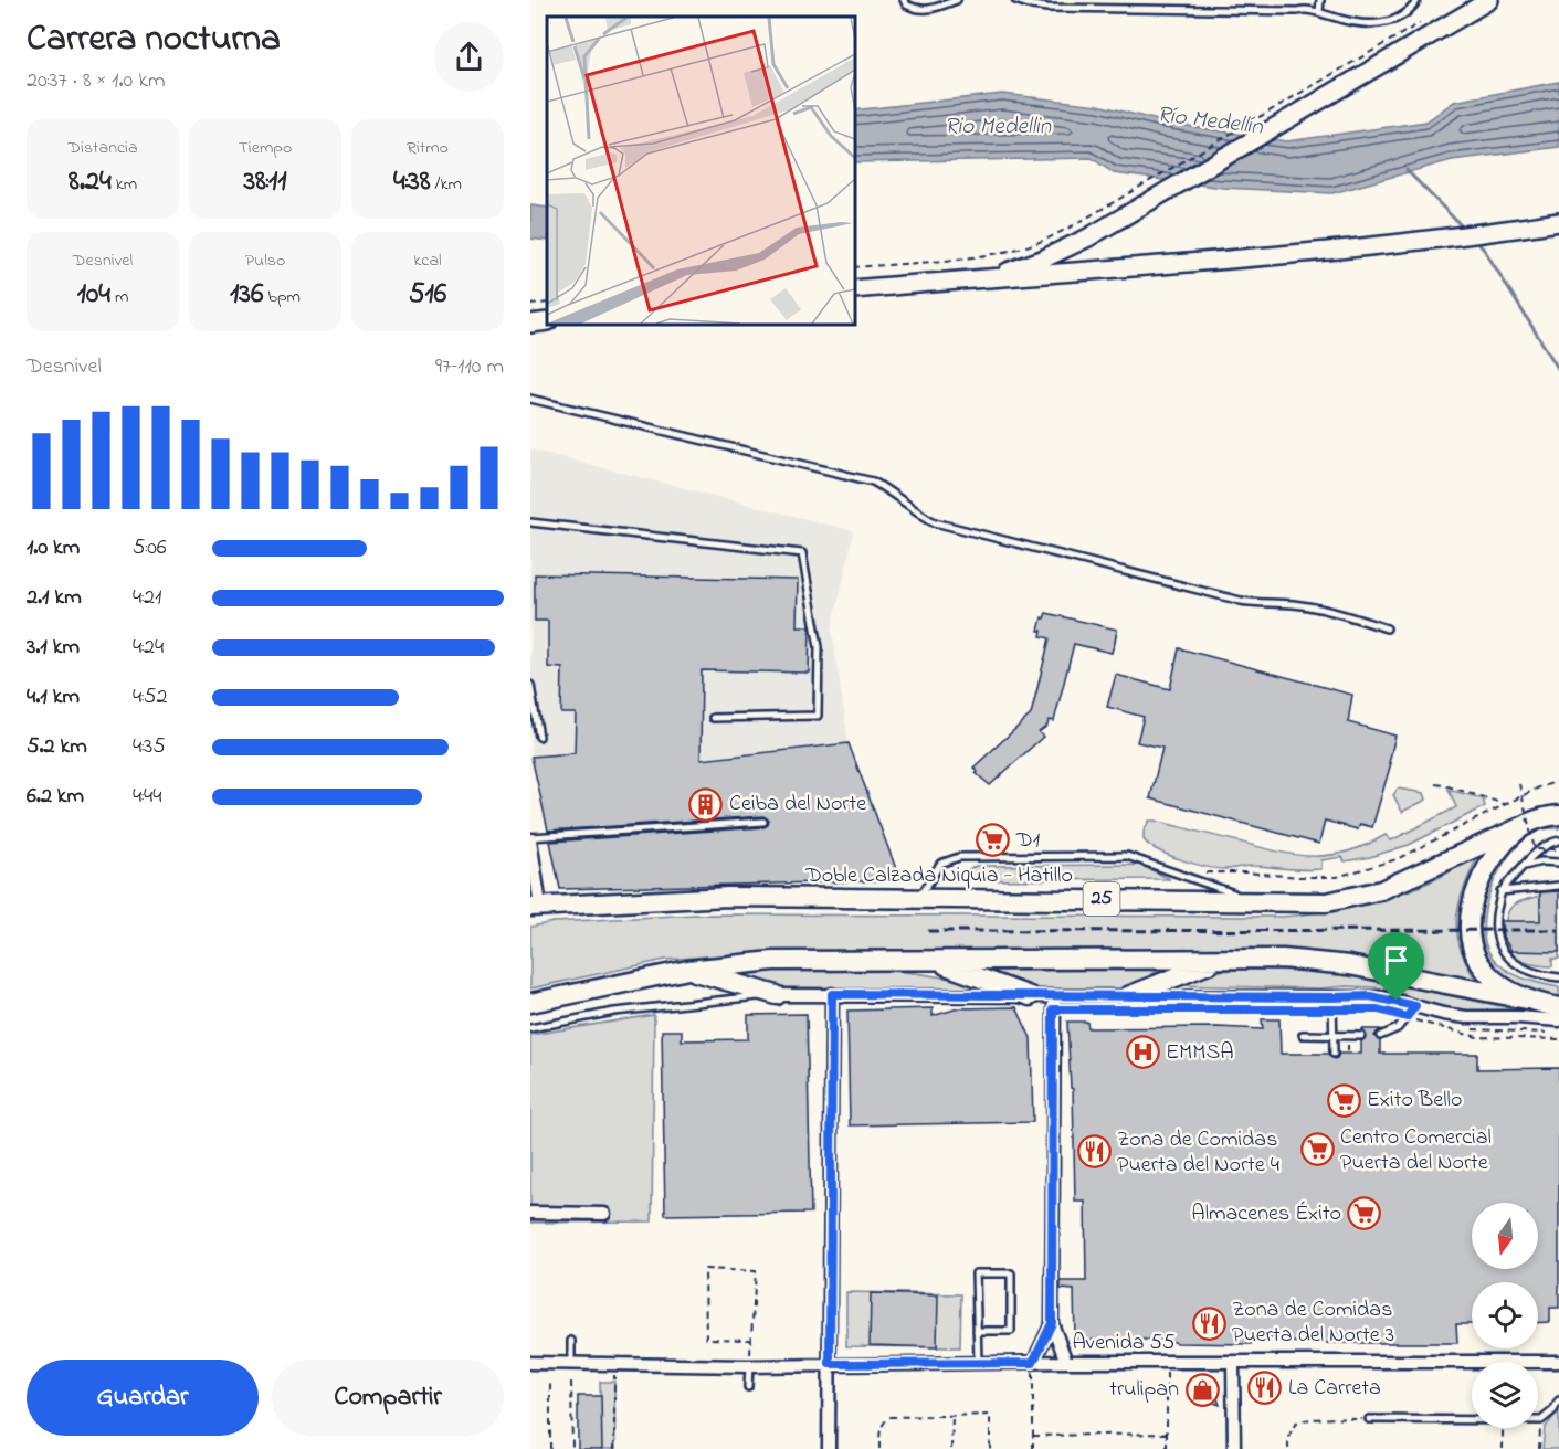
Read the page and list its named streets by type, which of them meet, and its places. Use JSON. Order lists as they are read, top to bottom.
{
  "streets": {
    "highway": ["Doble Calzada Niquia - Hatillo", "25"],
    "street": ["Avenida 55"]
  },
  "crossings": [
    ["Doble Calzada Niquia - Hatillo", "25"]
  ],
  "water": ["Río Medellín", "Rio Medellin"],
  "places": {
    "building": ["Ceiba del Norte"],
    "supermarket": [
      "D1",
      "Exito Bello",
      "Centro Comercial Puerta del Norte",
      "Almacenes Éxito"
    ],
    "hospital": ["EMMSA"],
    "restaurant": ["Zona de Comidas Puerta del Norte 4", "Zona de Comidas Puerta del Norte 3", "La Carreta"],
    "shop": ["trulipan"]
  },
  "north": "bottom",
  "page": {
    "heading": ["Carrera nocturna", "20:37 · 8 × 1.0 km"],
    "stats": [
      ["Distancia", "8.24 km"],
      ["Tiempo", "38:11"],
      ["Ritmo", "4:38 /km"],
      ["Desnivel", "104 m"],
      ["Pulso", "136 bpm"],
      ["kcal", "516"]
    ],
    "chart": ["Desnivel", "97–110 m"],
    "list": [
      {
        "name": "1.0 km",
        "note": "5:06"
      },
      {
        "name": "2.1 km",
        "note": "4:21"
      },
      {
        "name": "3.1 km",
        "note": "4:24"
      },
      {
        "name": "4.1 km",
        "note": "4:52"
      },
      {
        "name": "5.2 km",
        "note": "4:35"
      },
      {
        "name": "6.2 km",
        "note": "4:44"
      }
    ],
    "buttons": ["Guardar", "Compartir"]
  }
}
